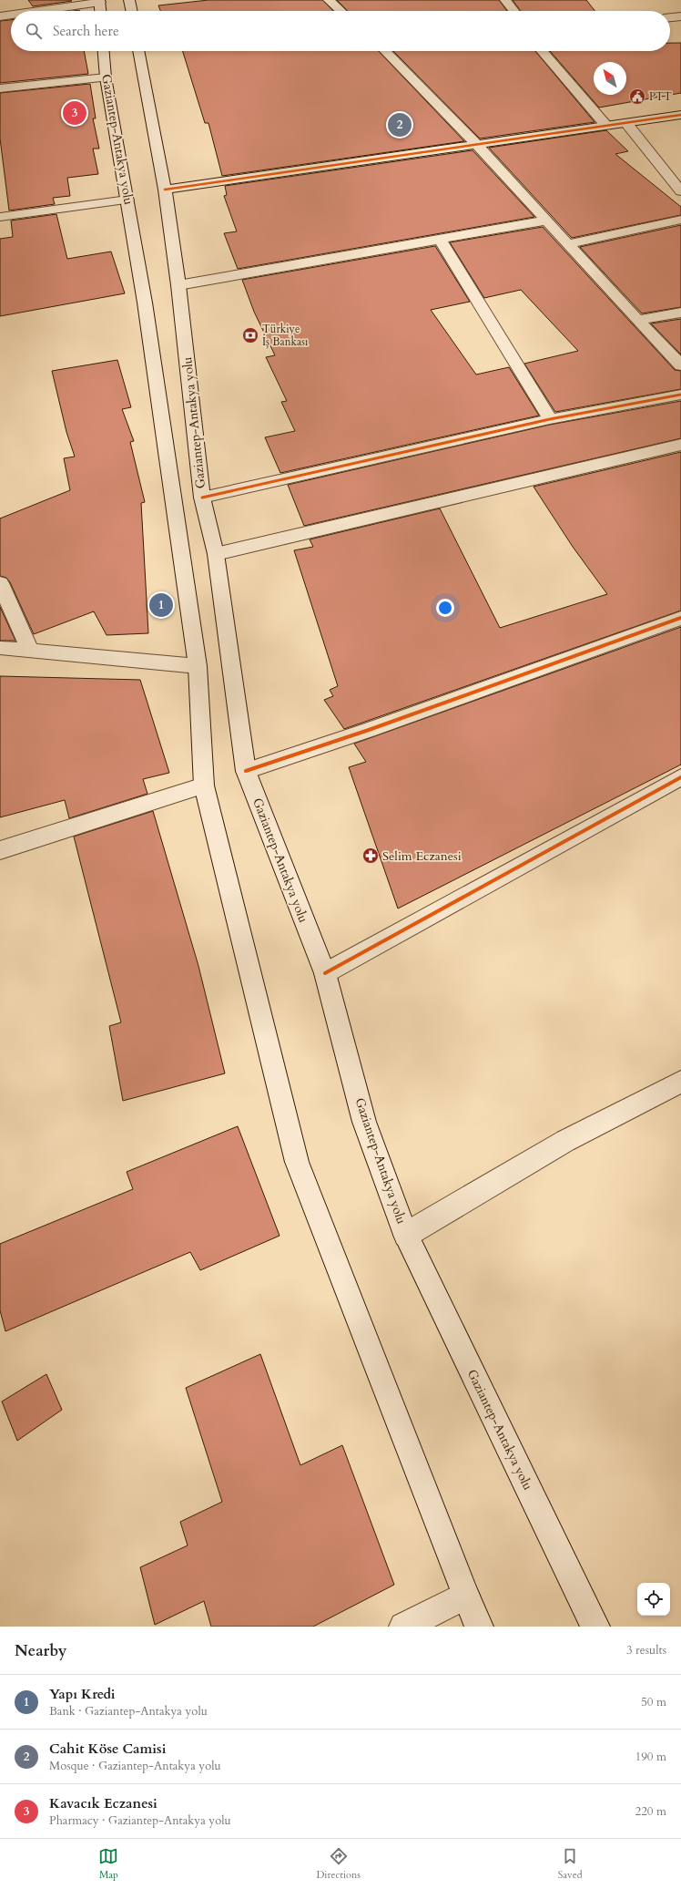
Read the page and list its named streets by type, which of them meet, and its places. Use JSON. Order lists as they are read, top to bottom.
{
  "streets": {
    "street": ["Gaziantep-Antakya yolu"]
  },
  "places": {
    "public building": ["PTT"],
    "bank": ["Türkiye İş Bankası"],
    "pharmacy": ["Selim Eczanesi"]
  },
  "north": "top left",
  "page": {
    "search": "Search here",
    "pins": ["3", "2", "1"],
    "heading": ["Nearby", "3 results"],
    "list": [
      {
        "mark": "1",
        "name": "Yapı Kredi",
        "note": "Bank · Gaziantep-Antakya yolu",
        "value": "50 m"
      },
      {
        "mark": "2",
        "name": "Cahit Köse Camisi",
        "note": "Mosque · Gaziantep-Antakya yolu",
        "value": "190 m"
      },
      {
        "mark": "3",
        "name": "Kavacık Eczanesi",
        "note": "Pharmacy · Gaziantep-Antakya yolu",
        "value": "220 m"
      }
    ],
    "nav": ["Map", "Directions", "Saved"]
  }
}
